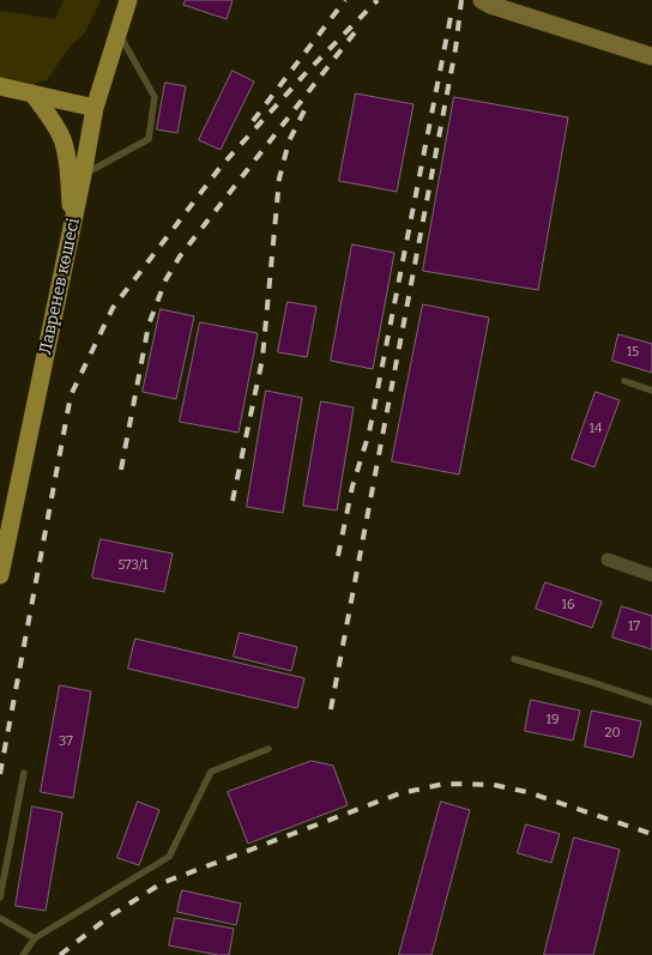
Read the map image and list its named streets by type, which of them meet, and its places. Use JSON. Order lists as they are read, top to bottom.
{
  "streets": {
    "main road": ["Лавренев көшесі"]
  },
  "house_numbers": [
    "15",
    "14",
    "573/1",
    "16",
    "17",
    "19",
    "20",
    "37"
  ]
}
